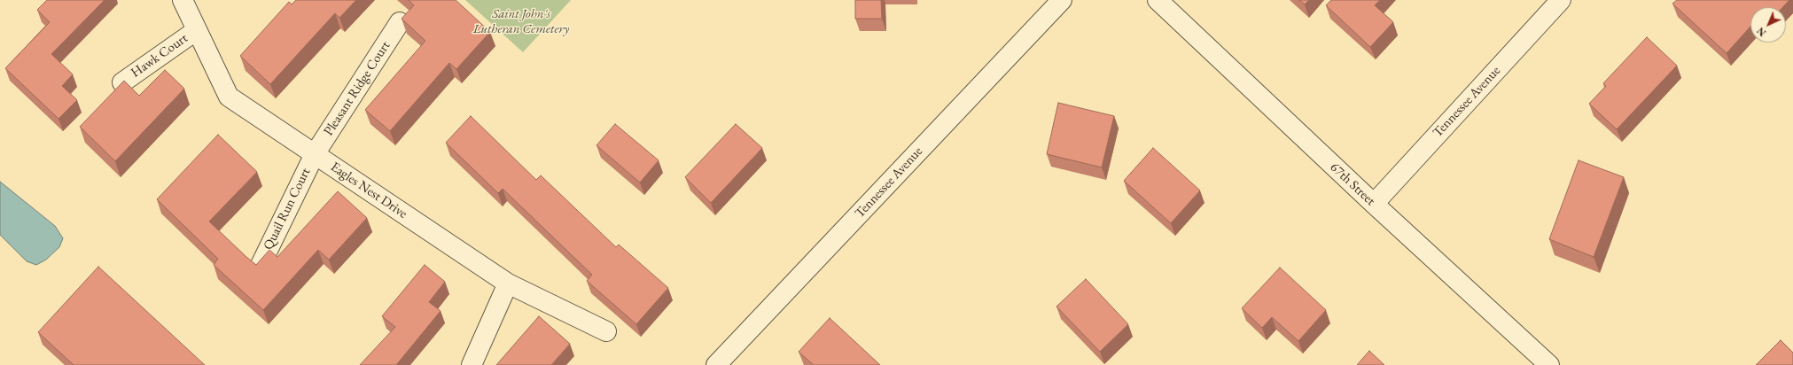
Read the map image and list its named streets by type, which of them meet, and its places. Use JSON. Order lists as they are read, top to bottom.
{
  "streets": {
    "street": [
      "Hawk Court",
      "Pleasant Ridge Court",
      "Tennessee Avenue",
      "67th Street",
      "Eagles Nest Drive",
      "Quail Run Court"
    ]
  },
  "crossings": [
    ["Hawk Court", "Eagles Nest Drive"],
    ["Pleasant Ridge Court", "Eagles Nest Drive"],
    ["Pleasant Ridge Court", "Quail Run Court"],
    ["Tennessee Avenue", "67th Street"],
    ["Eagles Nest Drive", "Quail Run Court"]
  ],
  "parks": ["Saint John's Lutheran Cemetery"],
  "north": "bottom left"
}
